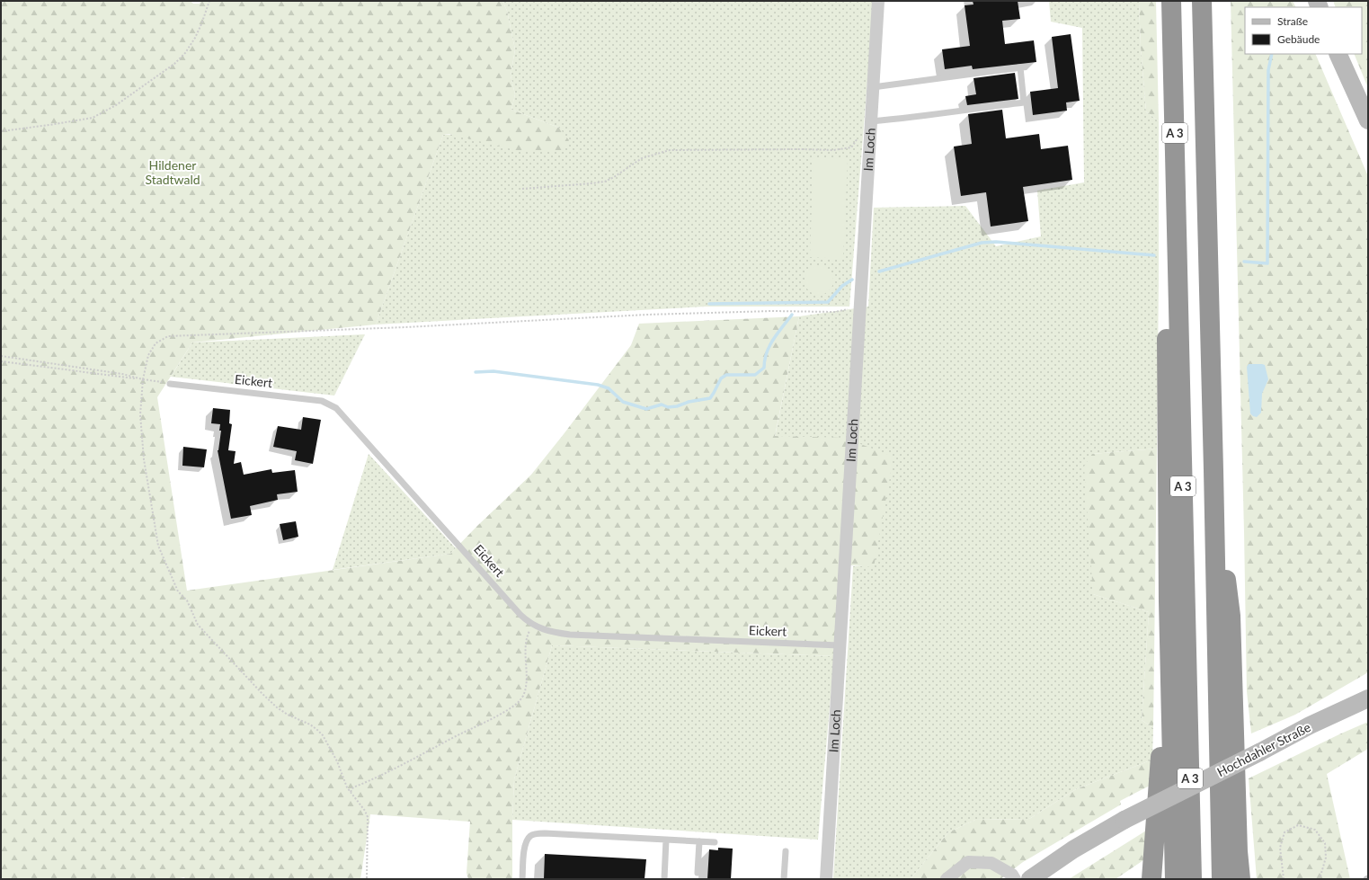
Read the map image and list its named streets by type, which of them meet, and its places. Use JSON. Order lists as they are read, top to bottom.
{
  "streets": {
    "highway": ["A 3"],
    "main road": ["Hochdahler Straße"],
    "street": ["Im Loch"],
    "lane": ["Eickert"]
  },
  "crossings": [
    ["Im Loch", "Eickert"]
  ],
  "parks": ["Hildener Stadtwald"],
  "legend": ["Straße", "Gebäude"]
}
